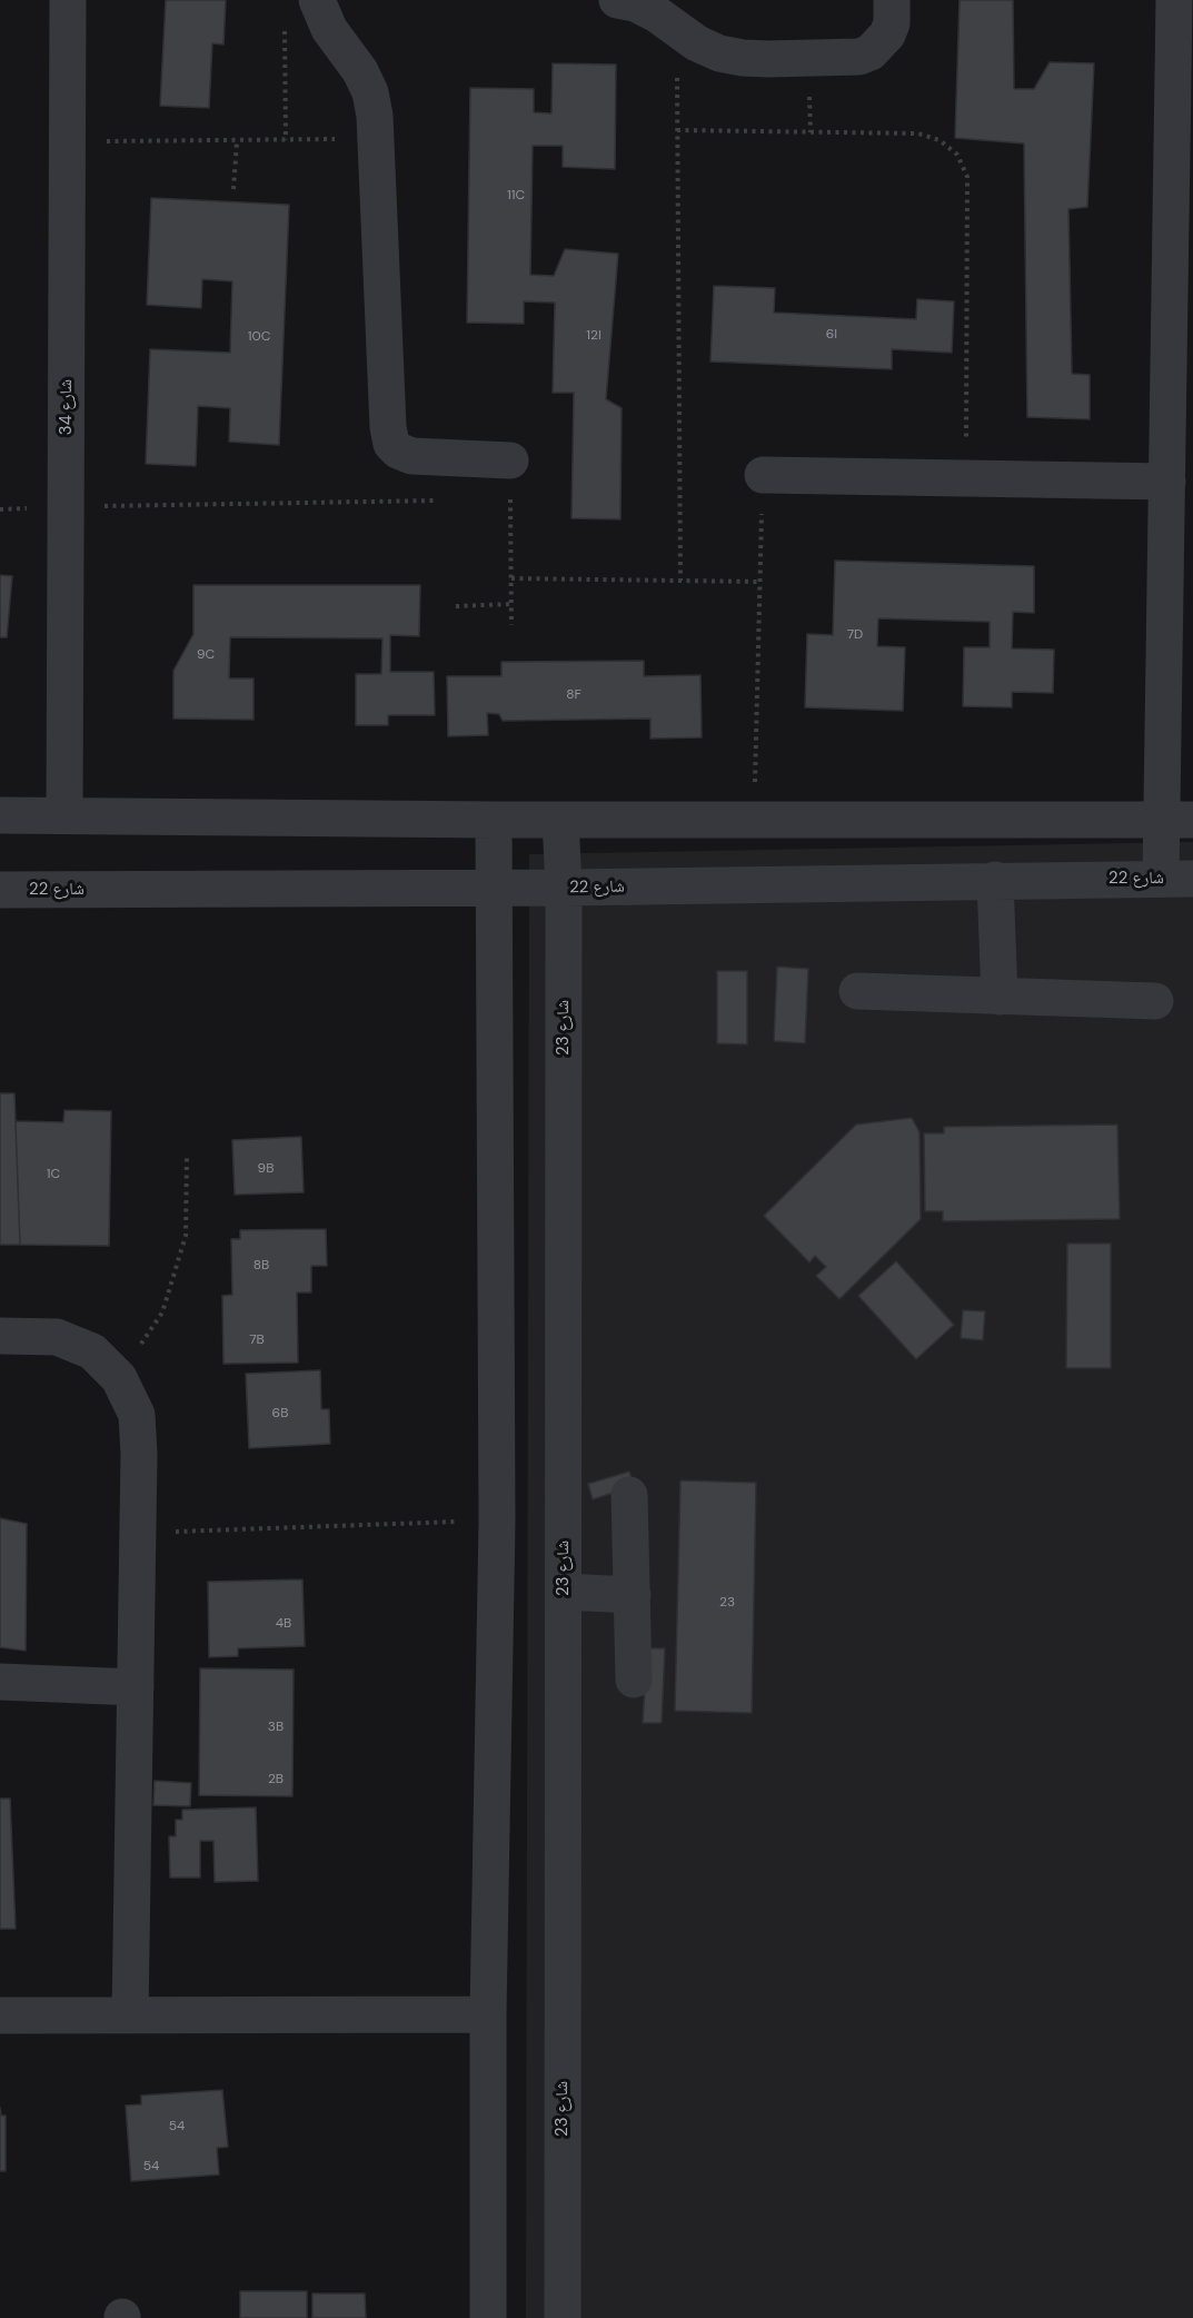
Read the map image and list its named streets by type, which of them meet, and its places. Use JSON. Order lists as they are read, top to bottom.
{
  "streets": {
    "street": ["شارع 34", "شارع 22", "شارع 23"]
  },
  "crossings": [
    ["شارع 22", "شارع 23"]
  ],
  "house_numbers": [
    "11C",
    "6I",
    "12I",
    "10C",
    "7D",
    "9C",
    "8F",
    "9B",
    "1C",
    "8B",
    "7B",
    "6B",
    "23",
    "4B",
    "3B",
    "2B",
    "54",
    "54"
  ]
}
